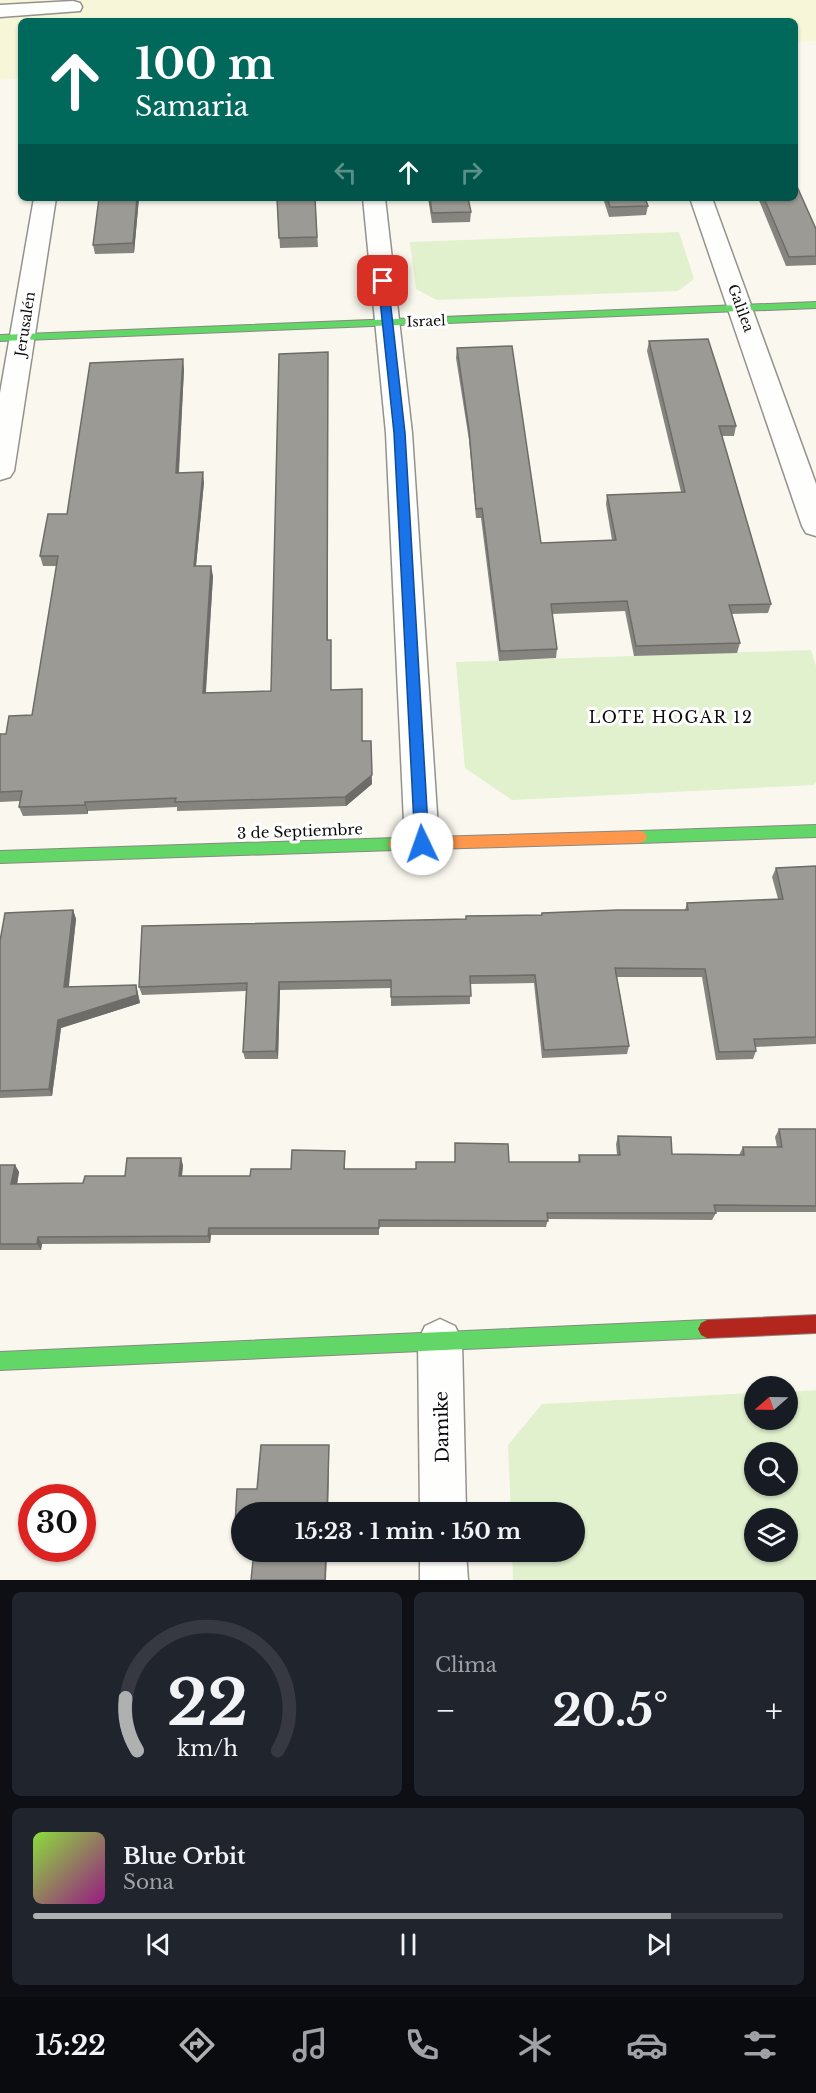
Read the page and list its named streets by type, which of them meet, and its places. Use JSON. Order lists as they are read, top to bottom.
{
  "streets": {
    "street": [
      "Galilea",
      "Israel",
      "Jerusalén",
      "3 de Septiembre",
      "Damike"
    ]
  },
  "crossings": [
    ["Galilea", "Israel"],
    ["Israel", "Jerusalén"]
  ],
  "districts": ["LOTE HOGAR 12"],
  "north": "left",
  "page": {
    "turn": ["100 m", "Samaria"],
    "limit": "30",
    "trip": "15:23 · 1 min · 150 m",
    "tile": "Clima",
    "heat": ["−", "20.5°", "+"],
    "song": ["Blue Orbit", "Sona"],
    "tabs": "15:22",
    "gauge": ["22", "km/h"]
  }
}
